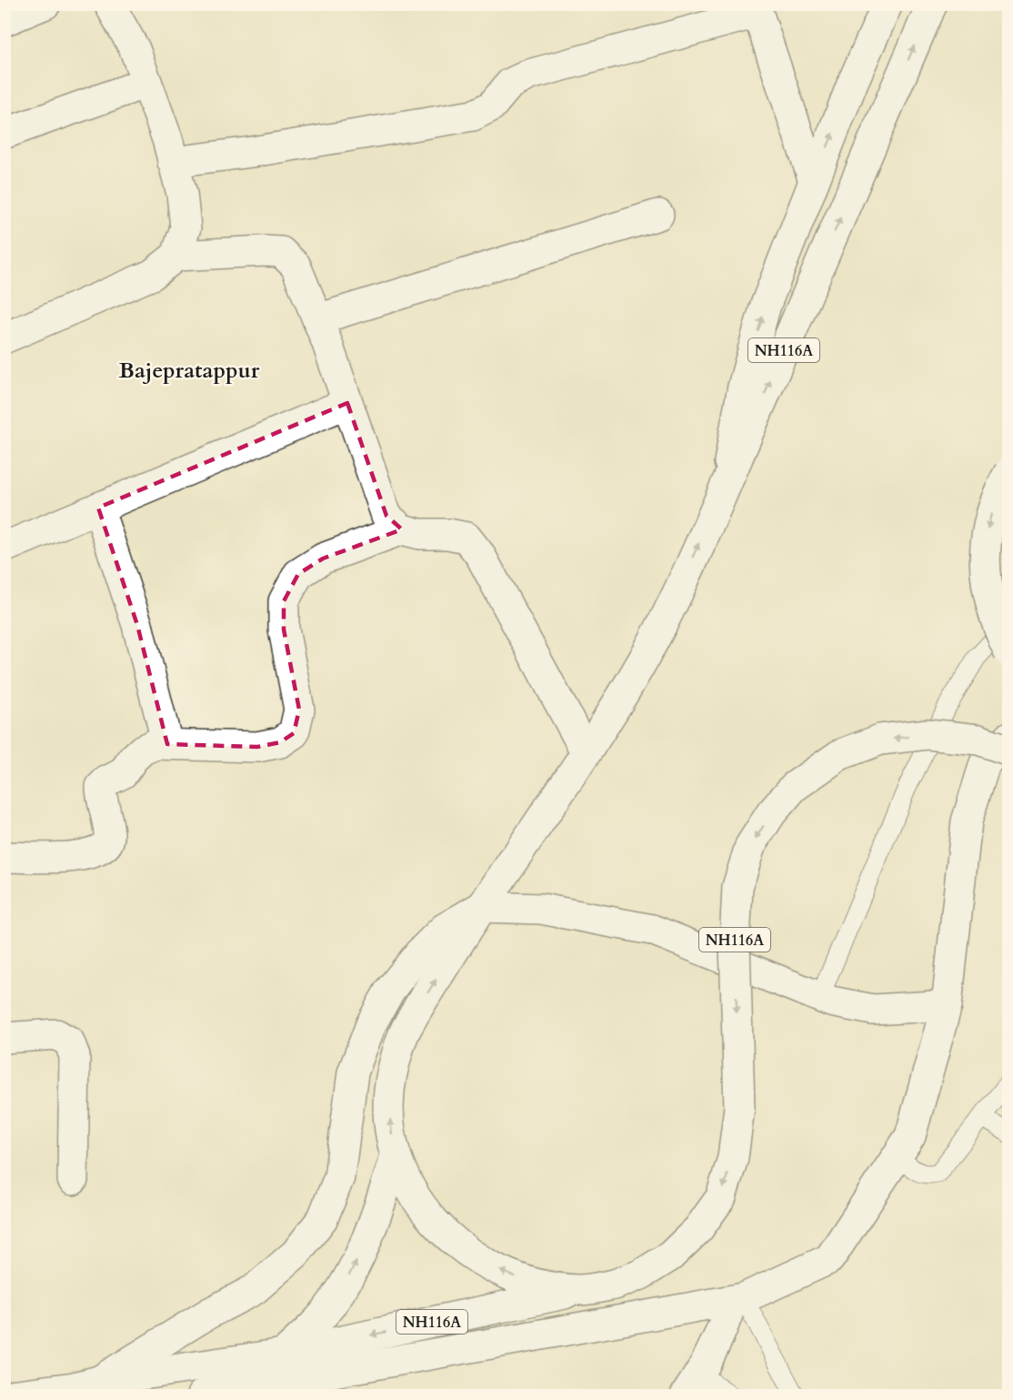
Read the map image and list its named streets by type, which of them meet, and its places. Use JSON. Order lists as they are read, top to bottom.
{
  "streets": {
    "main road": ["NH116A"]
  },
  "districts": ["Bajepratappur"]
}
